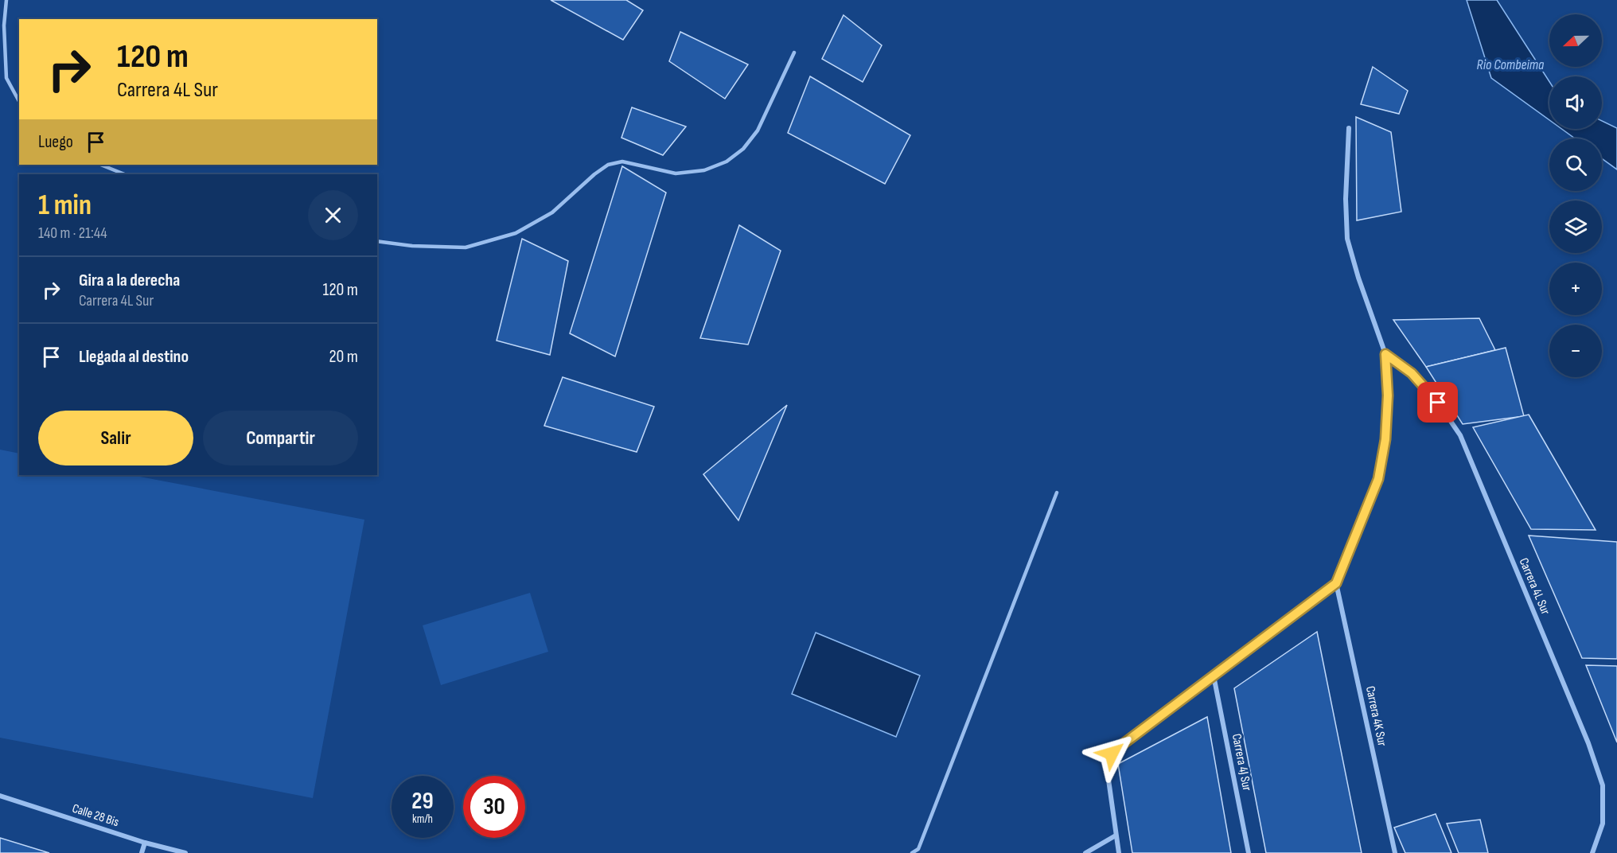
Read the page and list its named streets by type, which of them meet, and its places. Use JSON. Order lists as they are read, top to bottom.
{
  "streets": {
    "street": [
      "Carrera 4L Sur",
      "Carrera 4K Sur",
      "Carrera 4J Sur",
      "Calle 28 Bis"
    ]
  },
  "water": ["Rio Combeima"],
  "north": "left",
  "page": {
    "map_buttons": ["+", "−"],
    "turn": ["120 m", "Carrera 4L Sur"],
    "then": "Luego",
    "heading": ["1 min", "140 m · 21:44"],
    "list": [
      {
        "name": "Gira a la derecha",
        "note": "Carrera 4L Sur",
        "value": "120 m"
      },
      {
        "name": "Llegada al destino",
        "value": "20 m"
      }
    ],
    "buttons": ["Salir", "Compartir"],
    "speed": "29 km/h",
    "limit": "30"
  }
}
